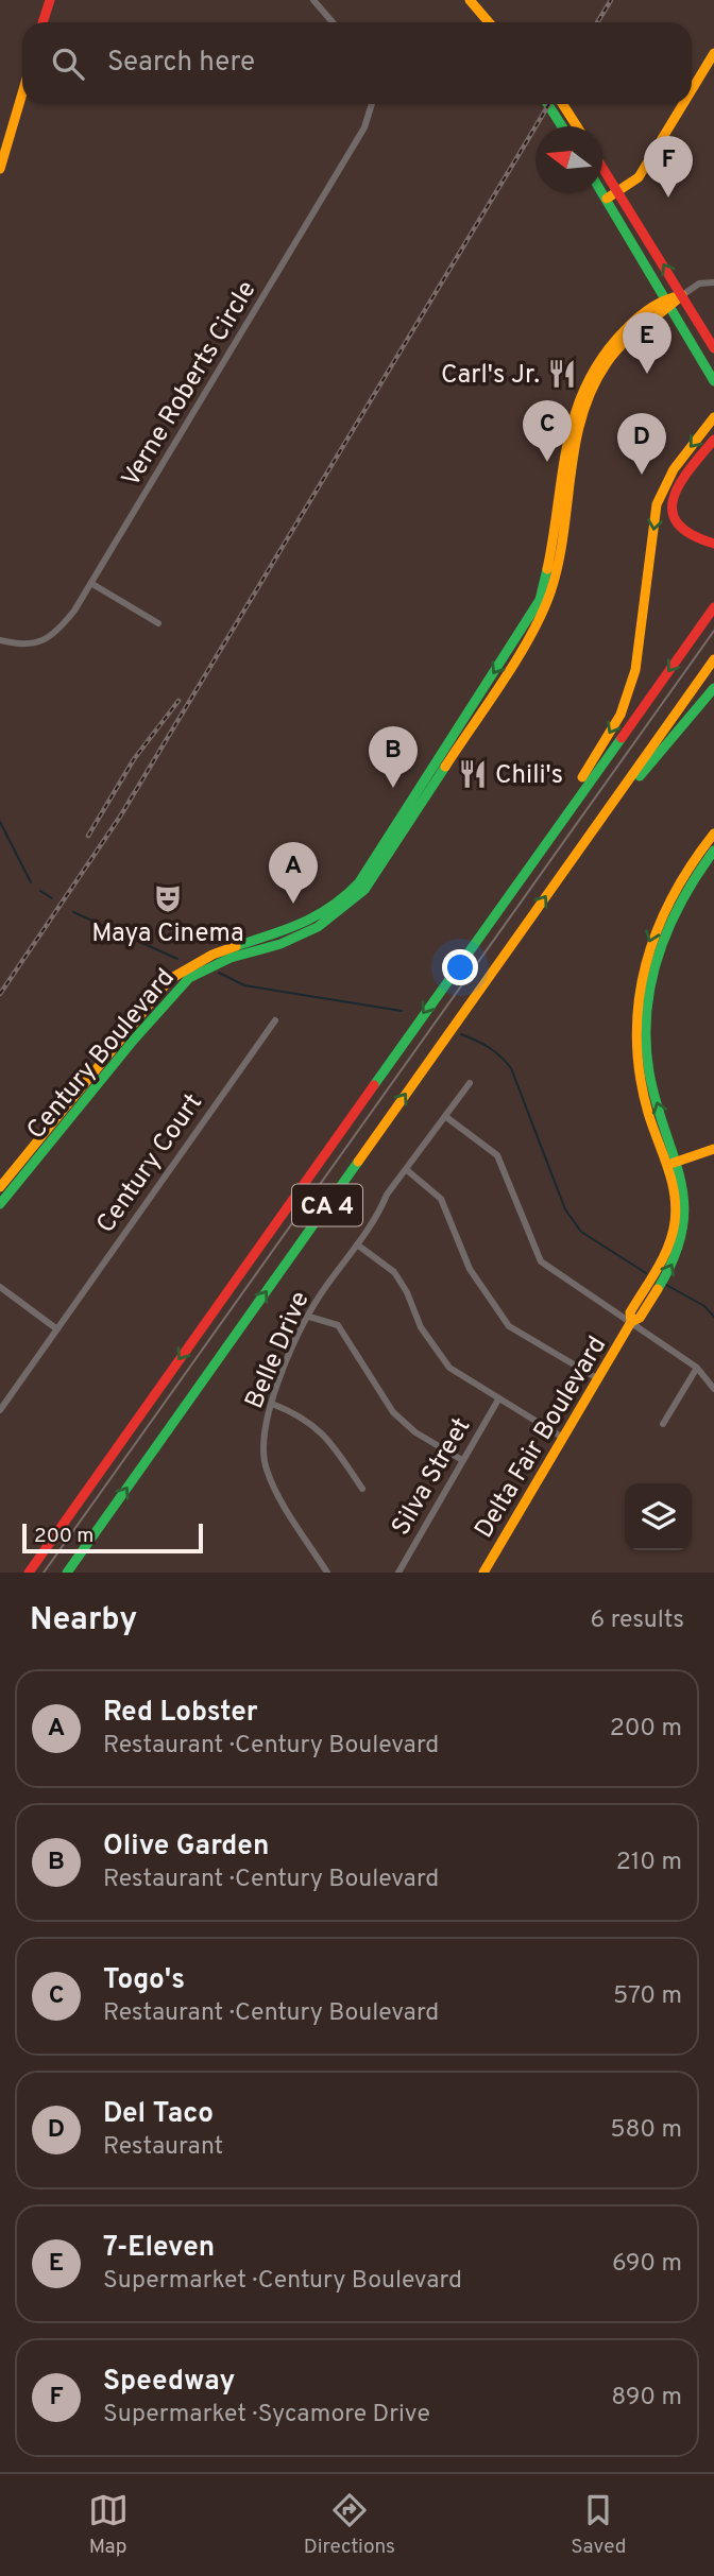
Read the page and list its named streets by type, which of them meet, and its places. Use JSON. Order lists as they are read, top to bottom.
{
  "streets": {
    "main road": ["Century Boulevard", "CA 4", "Delta Fair Boulevard"],
    "street": [
      "Verne Roberts Circle",
      "Century Court",
      "Belle Drive",
      "Silva Street"
    ]
  },
  "places": {
    "restaurant": ["Carl's Jr.", "Chili's"],
    "theatre": ["Maya Cinema"]
  },
  "scale_bar": "200 m",
  "north": "left",
  "page": {
    "search": "Search here",
    "pins": [
      "F",
      "E",
      "C",
      "D",
      "B",
      "A"
    ],
    "scale": "200 m",
    "heading": ["Nearby", "6 results"],
    "list": [
      {
        "mark": "A",
        "name": "Red Lobster",
        "note": "Restaurant · Century Boulevard",
        "value": "200 m"
      },
      {
        "mark": "B",
        "name": "Olive Garden",
        "note": "Restaurant · Century Boulevard",
        "value": "210 m"
      },
      {
        "mark": "C",
        "name": "Togo's",
        "note": "Restaurant · Century Boulevard",
        "value": "570 m"
      },
      {
        "mark": "D",
        "name": "Del Taco",
        "note": "Restaurant",
        "value": "580 m"
      },
      {
        "mark": "E",
        "name": "7-Eleven",
        "note": "Supermarket · Century Boulevard",
        "value": "690 m"
      },
      {
        "mark": "F",
        "name": "Speedway",
        "note": "Supermarket · Sycamore Drive",
        "value": "890 m"
      }
    ],
    "nav": ["Map", "Directions", "Saved"]
  }
}
